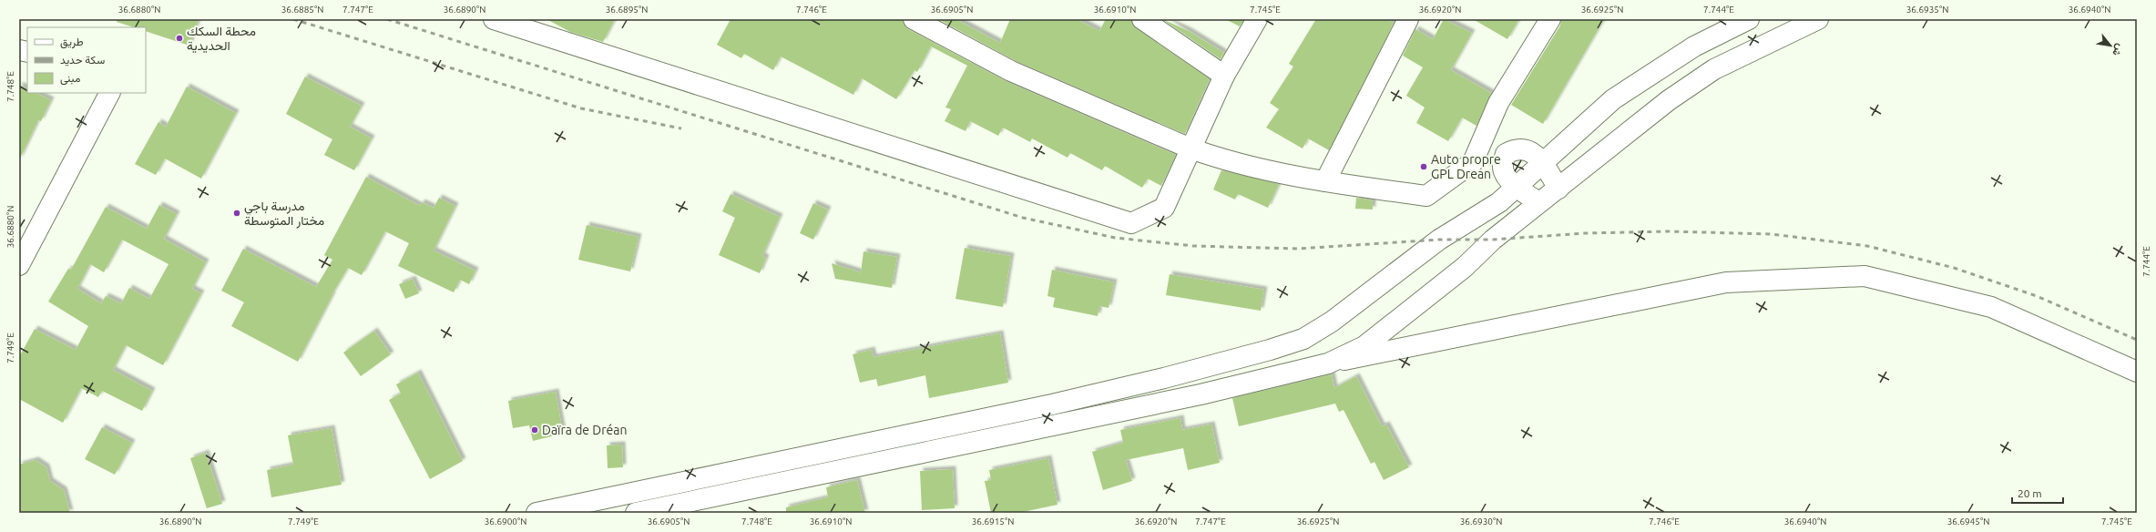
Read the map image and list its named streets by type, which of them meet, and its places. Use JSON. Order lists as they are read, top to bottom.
{
  "places": [
    "محطة السكك الحديدية",
    "Auto propre GPL Drean",
    "مدرسة باجي مختار المتوسطة",
    "Daïra de Dréan"
  ],
  "legend": ["طريق", "سكة حديد", "مبنى"],
  "scale_bar": "20 m",
  "north": "bottom right",
  "coordinates": [
    "36.6880°N",
    "36.6885°N",
    "7.747°E",
    "36.6890°N",
    "36.6895°N",
    "7.746°E",
    "36.6905°N",
    "36.6910°N",
    "7.745°E",
    "36.6920°N",
    "36.6925°N",
    "7.744°E",
    "36.6935°N",
    "36.6940°N",
    "7.748°E",
    "7.749°E",
    "36.6900°N",
    "36.6915°N",
    "36.6930°N",
    "36.6945°N"
  ]
}
